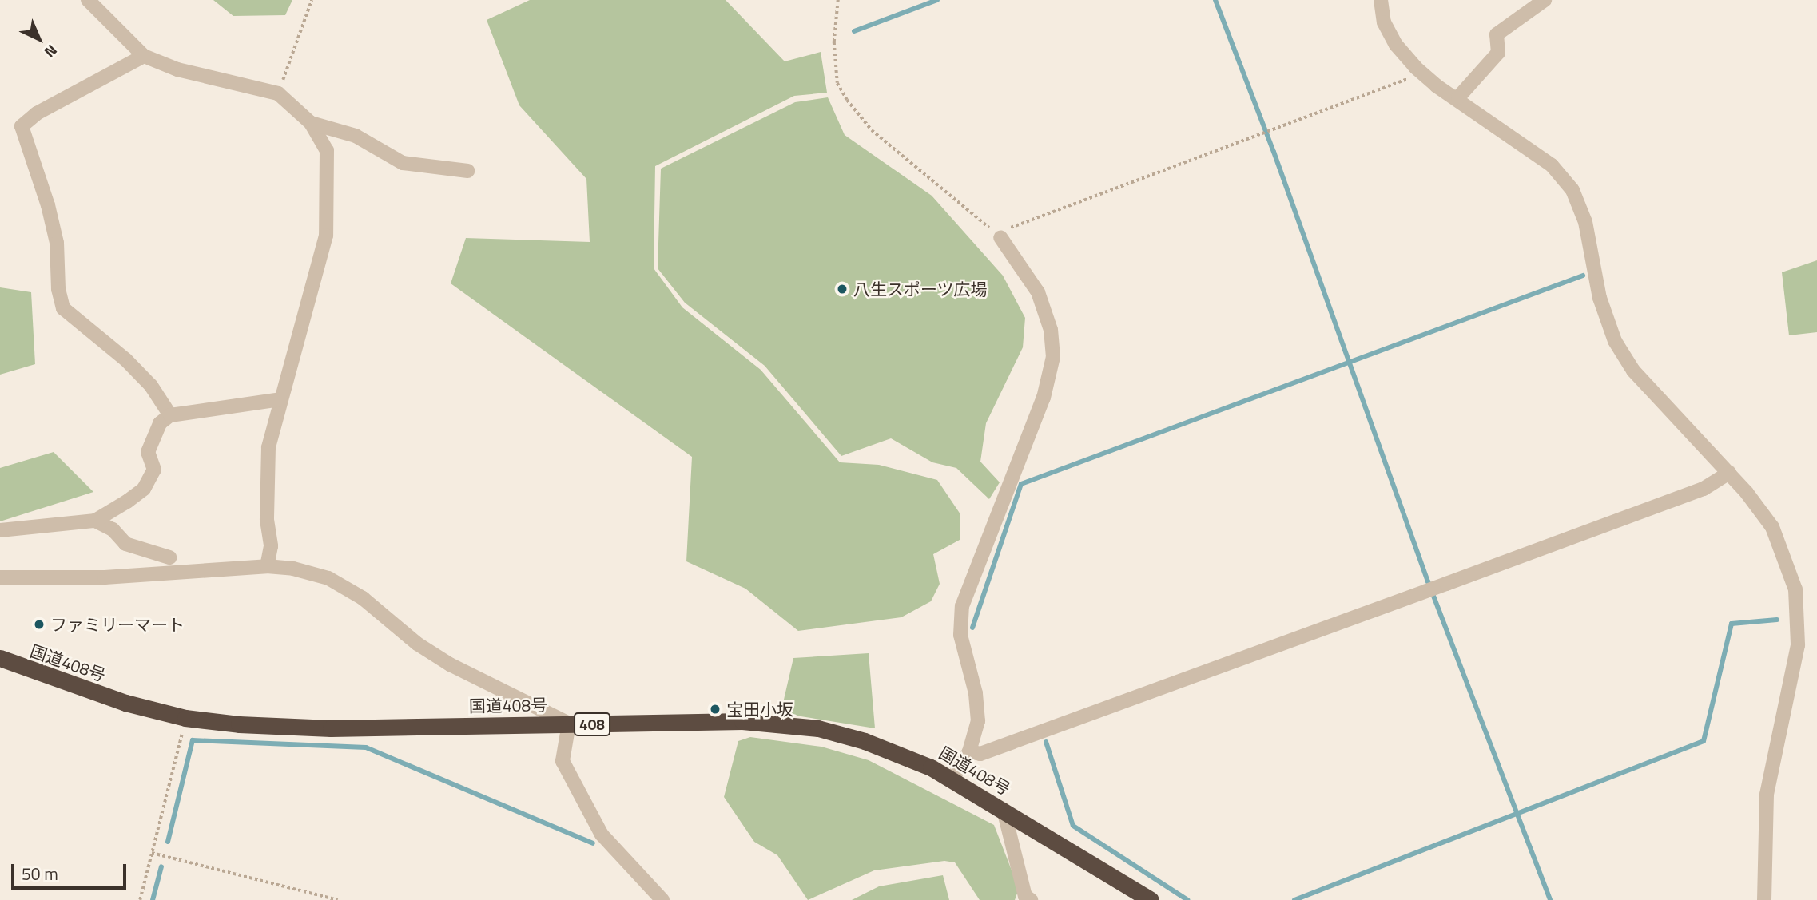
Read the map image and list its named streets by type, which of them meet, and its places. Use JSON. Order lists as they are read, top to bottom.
{
  "streets": {
    "highway": ["国道408号", "408"]
  },
  "places": ["八生スポーツ広場", "ファミリーマート", "宝田小坂"],
  "scale_bar": "50 m",
  "north": "bottom right"
}
